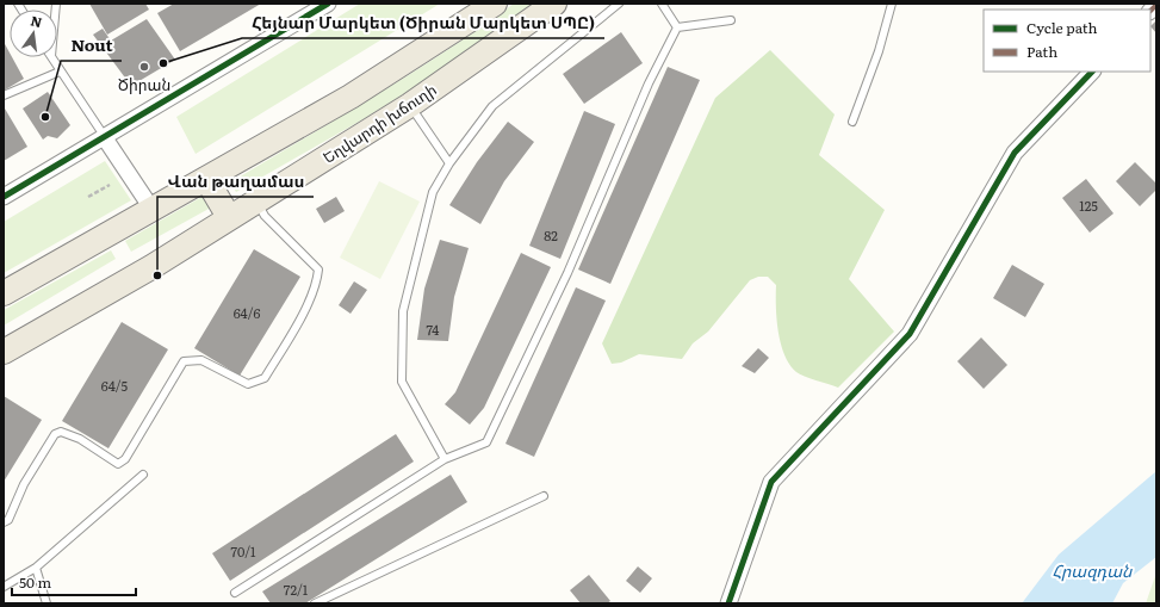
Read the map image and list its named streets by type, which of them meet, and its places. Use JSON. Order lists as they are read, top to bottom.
{
  "streets": {
    "main road": ["Եղվարդի խճուղի"]
  },
  "water": ["Հրազդան"],
  "places": [
    "Հեյնար Մարկետ (Ծիրան Մարկետ ՍՊԸ)",
    "Ծիրան",
    "Nout",
    "Վան թաղամաս"
  ],
  "house_numbers": [
    "125",
    "82",
    "64/6",
    "74",
    "64/5",
    "70/1",
    "72/1"
  ],
  "legend": ["Cycle path", "Path"],
  "scale_bar": "50 m",
  "north": "top"
}
